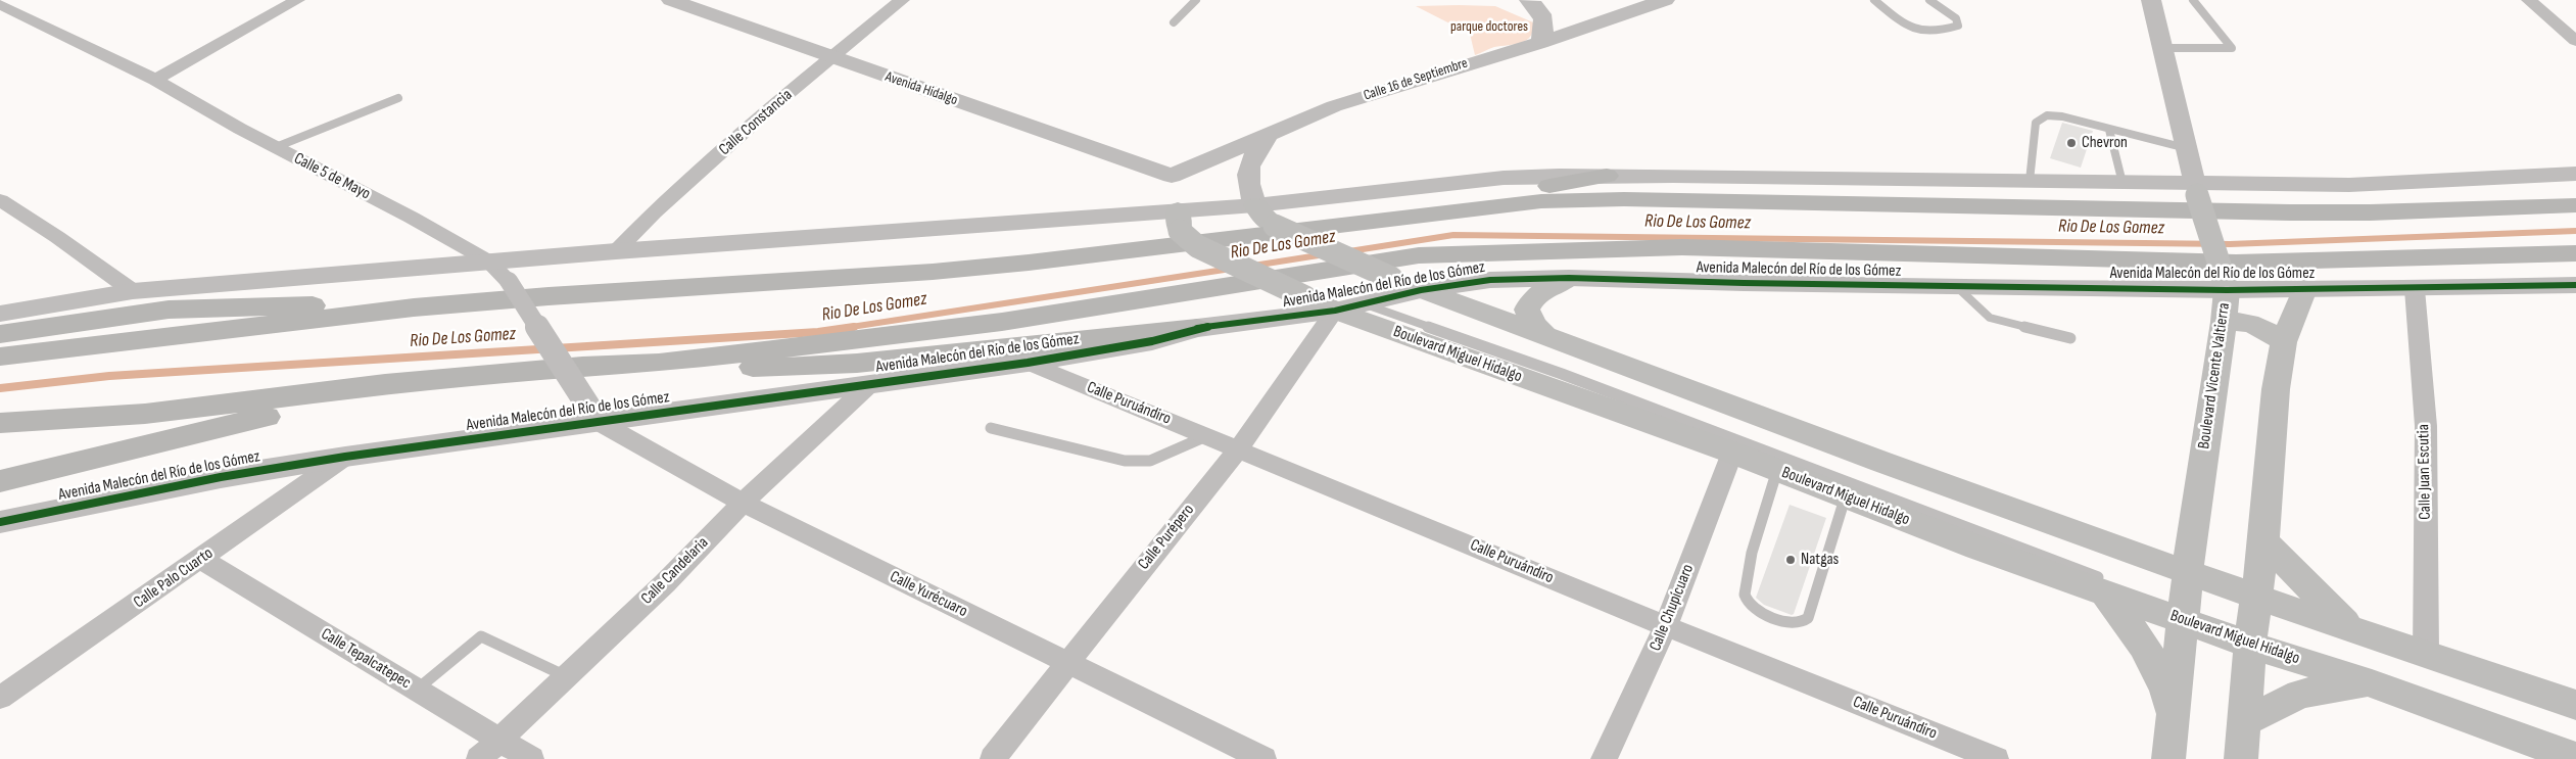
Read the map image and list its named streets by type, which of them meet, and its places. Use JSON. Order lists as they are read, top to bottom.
{
  "streets": {
    "main road": ["Avenida Malecón del Río de los Gómez", "Boulevard Miguel Hidalgo", "Boulevard Vicente Valtierra"],
    "street": [
      "Calle 16 de Septiembre",
      "Avenida Hidalgo",
      "Calle Constancia",
      "Calle 5 de Mayo",
      "Calle Puruándiro",
      "Calle Juan Escutia",
      "Calle Purépero",
      "Calle Candelaria",
      "Calle Palo Cuarto",
      "Calle Yurécuaro",
      "Calle Chupícuaro",
      "Calle Tepalcatepec"
    ]
  },
  "crossings": [
    ["Calle 16 de Septiembre", "Avenida Hidalgo"],
    ["Calle 16 de Septiembre", "Boulevard Miguel Hidalgo"],
    ["Avenida Hidalgo", "Calle Constancia"],
    ["Calle 5 de Mayo", "Avenida Malecón del Río de los Gómez"],
    ["Calle 5 de Mayo", "Calle Yurécuaro"],
    ["Avenida Malecón del Río de los Gómez", "Boulevard Miguel Hidalgo"],
    ["Avenida Malecón del Río de los Gómez", "Boulevard Vicente Valtierra"],
    ["Avenida Malecón del Río de los Gómez", "Calle Puruándiro"],
    ["Avenida Malecón del Río de los Gómez", "Calle Juan Escutia"],
    ["Avenida Malecón del Río de los Gómez", "Calle Purépero"],
    ["Avenida Malecón del Río de los Gómez", "Calle Candelaria"],
    ["Avenida Malecón del Río de los Gómez", "Calle Palo Cuarto"],
    ["Avenida Malecón del Río de los Gómez", "Calle Yurécuaro"],
    ["Boulevard Miguel Hidalgo", "Boulevard Vicente Valtierra"],
    ["Boulevard Miguel Hidalgo", "Calle Juan Escutia"],
    ["Boulevard Miguel Hidalgo", "Calle Purépero"],
    ["Boulevard Miguel Hidalgo", "Calle Chupícuaro"],
    ["Calle Puruándiro", "Calle Purépero"],
    ["Calle Puruándiro", "Calle Chupícuaro"],
    ["Calle Purépero", "Calle Yurécuaro"],
    ["Calle Candelaria", "Calle Yurécuaro"],
    ["Calle Candelaria", "Calle Tepalcatepec"],
    ["Calle Palo Cuarto", "Calle Tepalcatepec"]
  ],
  "water": ["Rio De Los Gomez"],
  "parks": ["parque doctores"],
  "places": ["Chevron", "Natgas"]
}
